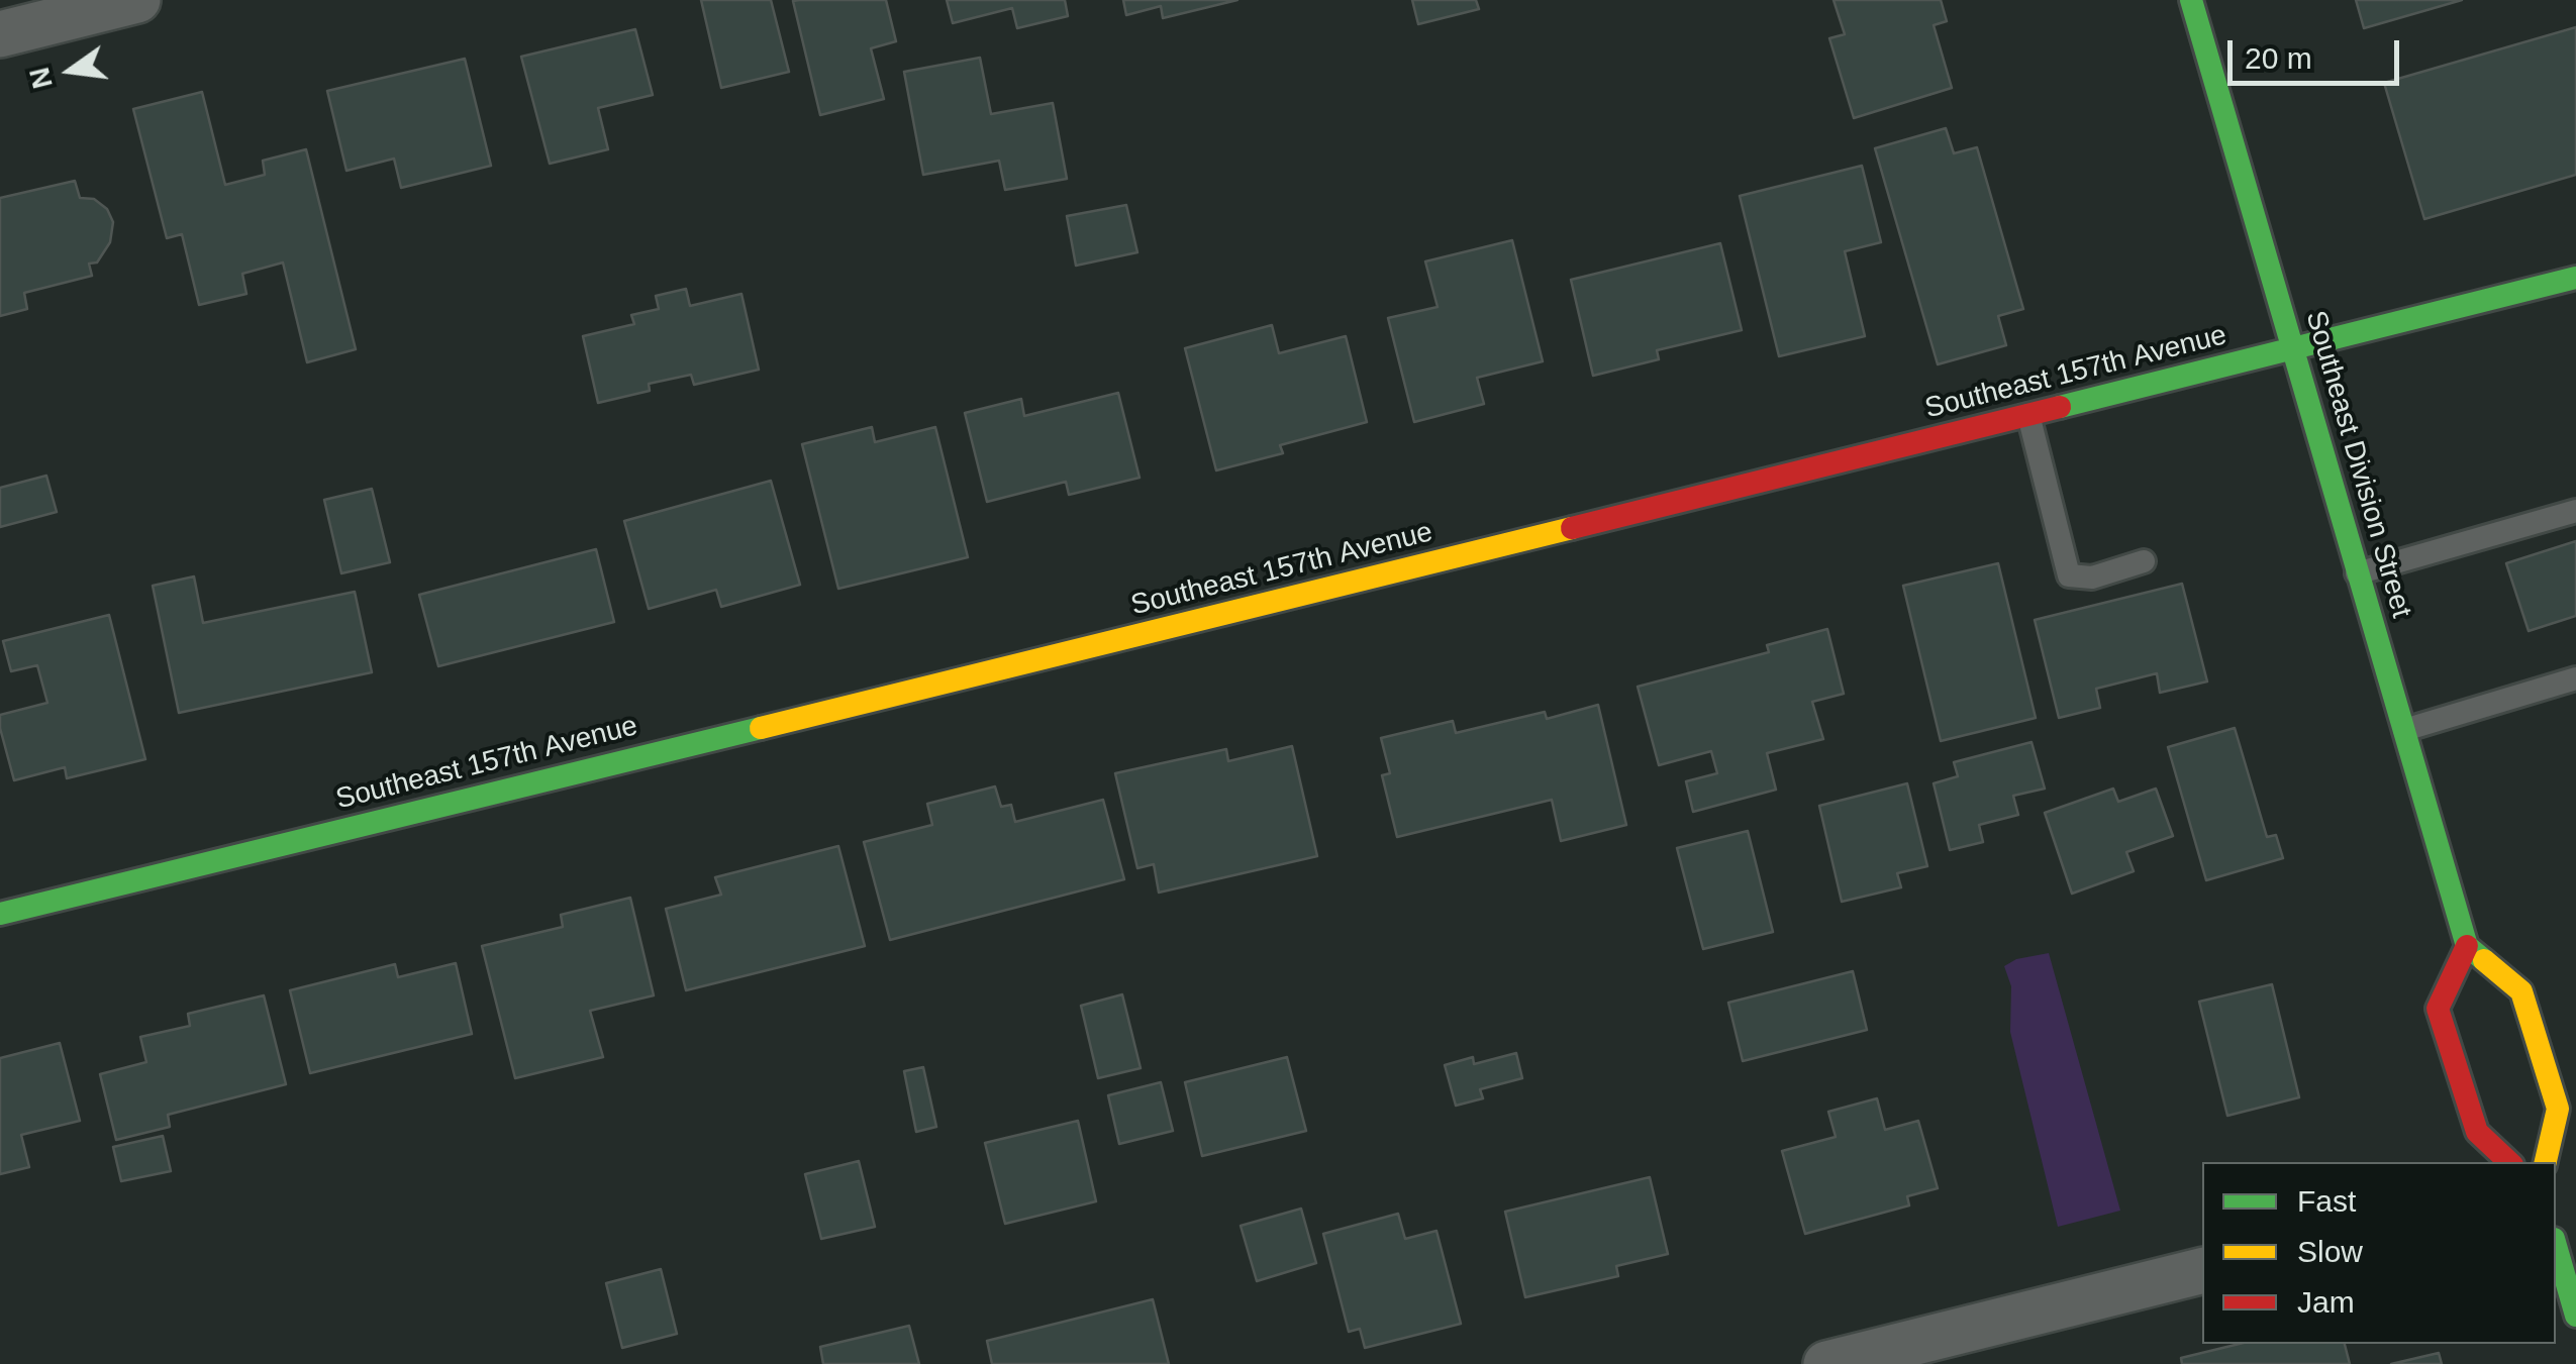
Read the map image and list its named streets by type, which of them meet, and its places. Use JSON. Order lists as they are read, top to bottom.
{
  "streets": {
    "street": ["Southeast 157th Avenue", "Southeast Division Street"]
  },
  "crossings": [
    ["Southeast 157th Avenue", "Southeast Division Street"]
  ],
  "legend": ["Fast", "Slow", "Jam"],
  "scale_bar": "20 m",
  "north": "left"
}
